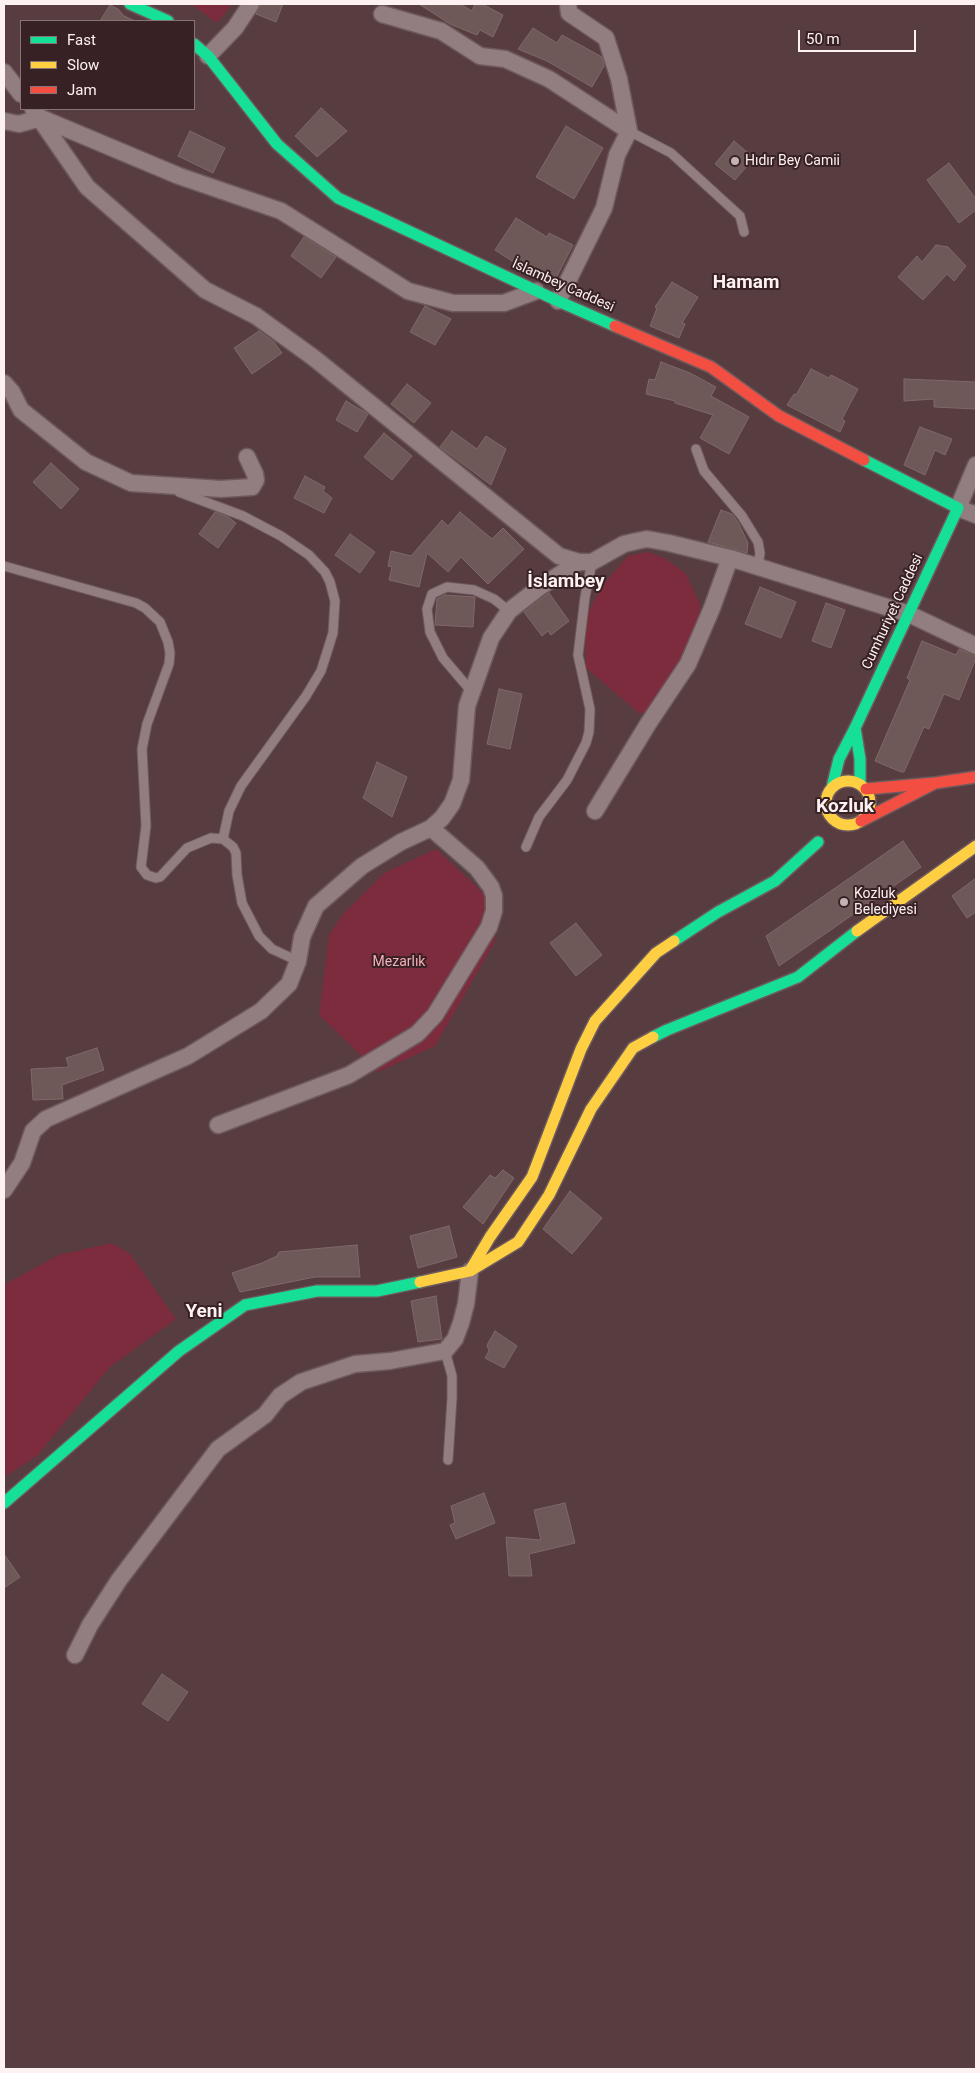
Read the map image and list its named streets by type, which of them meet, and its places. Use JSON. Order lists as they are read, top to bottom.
{
  "streets": {
    "street": ["İslambey Caddesi", "Cumhuriyet Caddesi"]
  },
  "crossings": [
    ["İslambey Caddesi", "Cumhuriyet Caddesi"]
  ],
  "districts": [
    "Hamam",
    "İslambey",
    "Kozluk",
    "Yeni"
  ],
  "parks": ["Mezarlık"],
  "places": ["Hıdır Bey Camii", "Kozluk Belediyesi"],
  "legend": ["Fast", "Slow", "Jam"],
  "scale_bar": "50 m"
}
